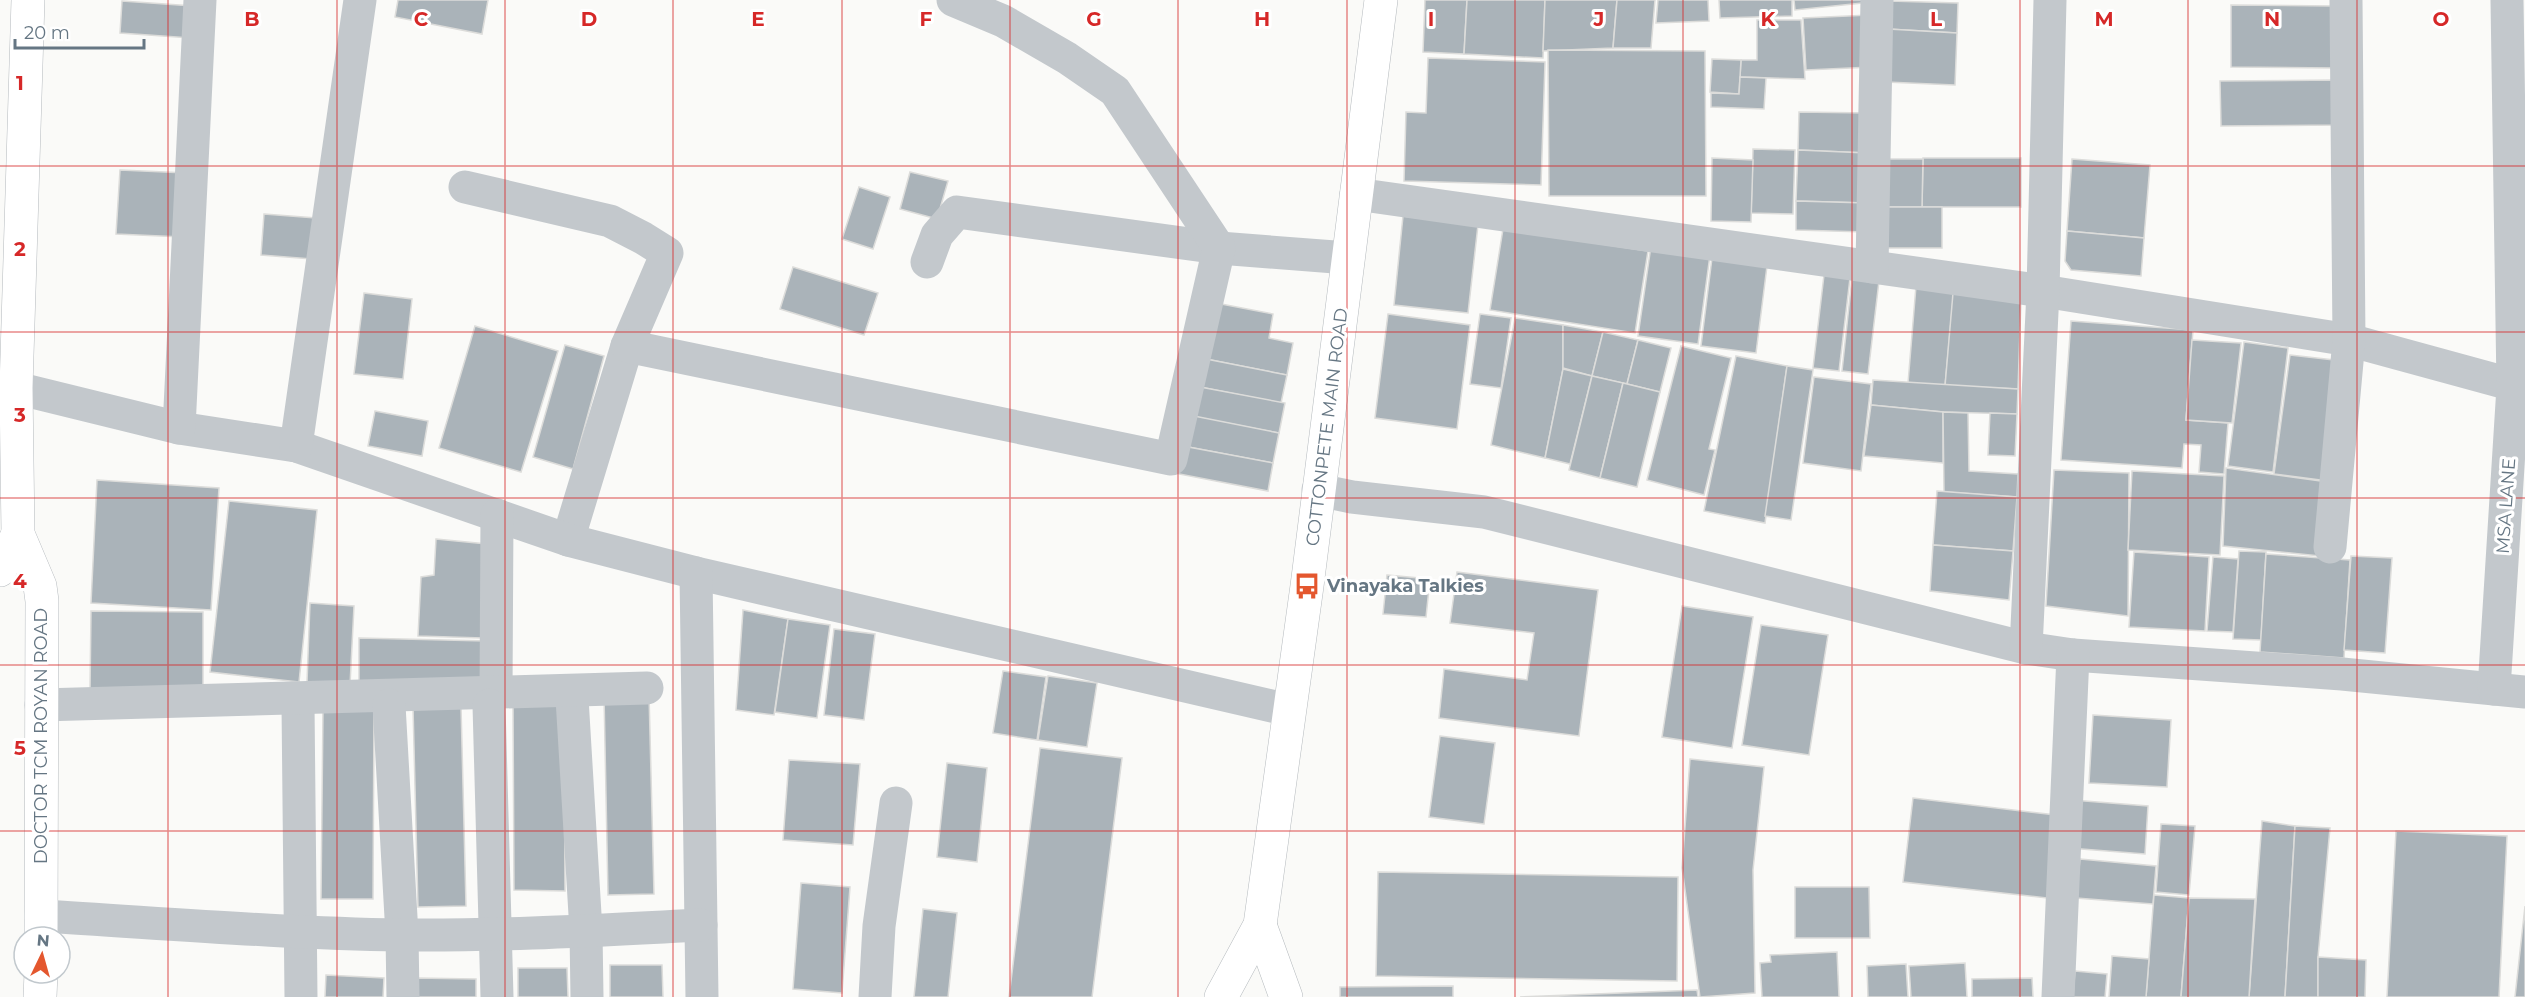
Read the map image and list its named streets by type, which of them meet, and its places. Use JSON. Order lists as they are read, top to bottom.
{
  "streets": {
    "main road": ["COTTONPETE MAIN ROAD", "DOCTOR TCM ROYAN ROAD"],
    "street": ["MSA LANE"]
  },
  "places": {
    "bus stop": ["Vinayaka Talkies"]
  },
  "scale_bar": "20 m",
  "north": "top",
  "grid": {
    "columns": [
      "B",
      "C",
      "D",
      "E",
      "F",
      "G",
      "H",
      "I",
      "J",
      "K",
      "L",
      "M",
      "N",
      "O"
    ],
    "rows": [
      "1",
      "2",
      "3",
      "4",
      "5"
    ]
  }
}
